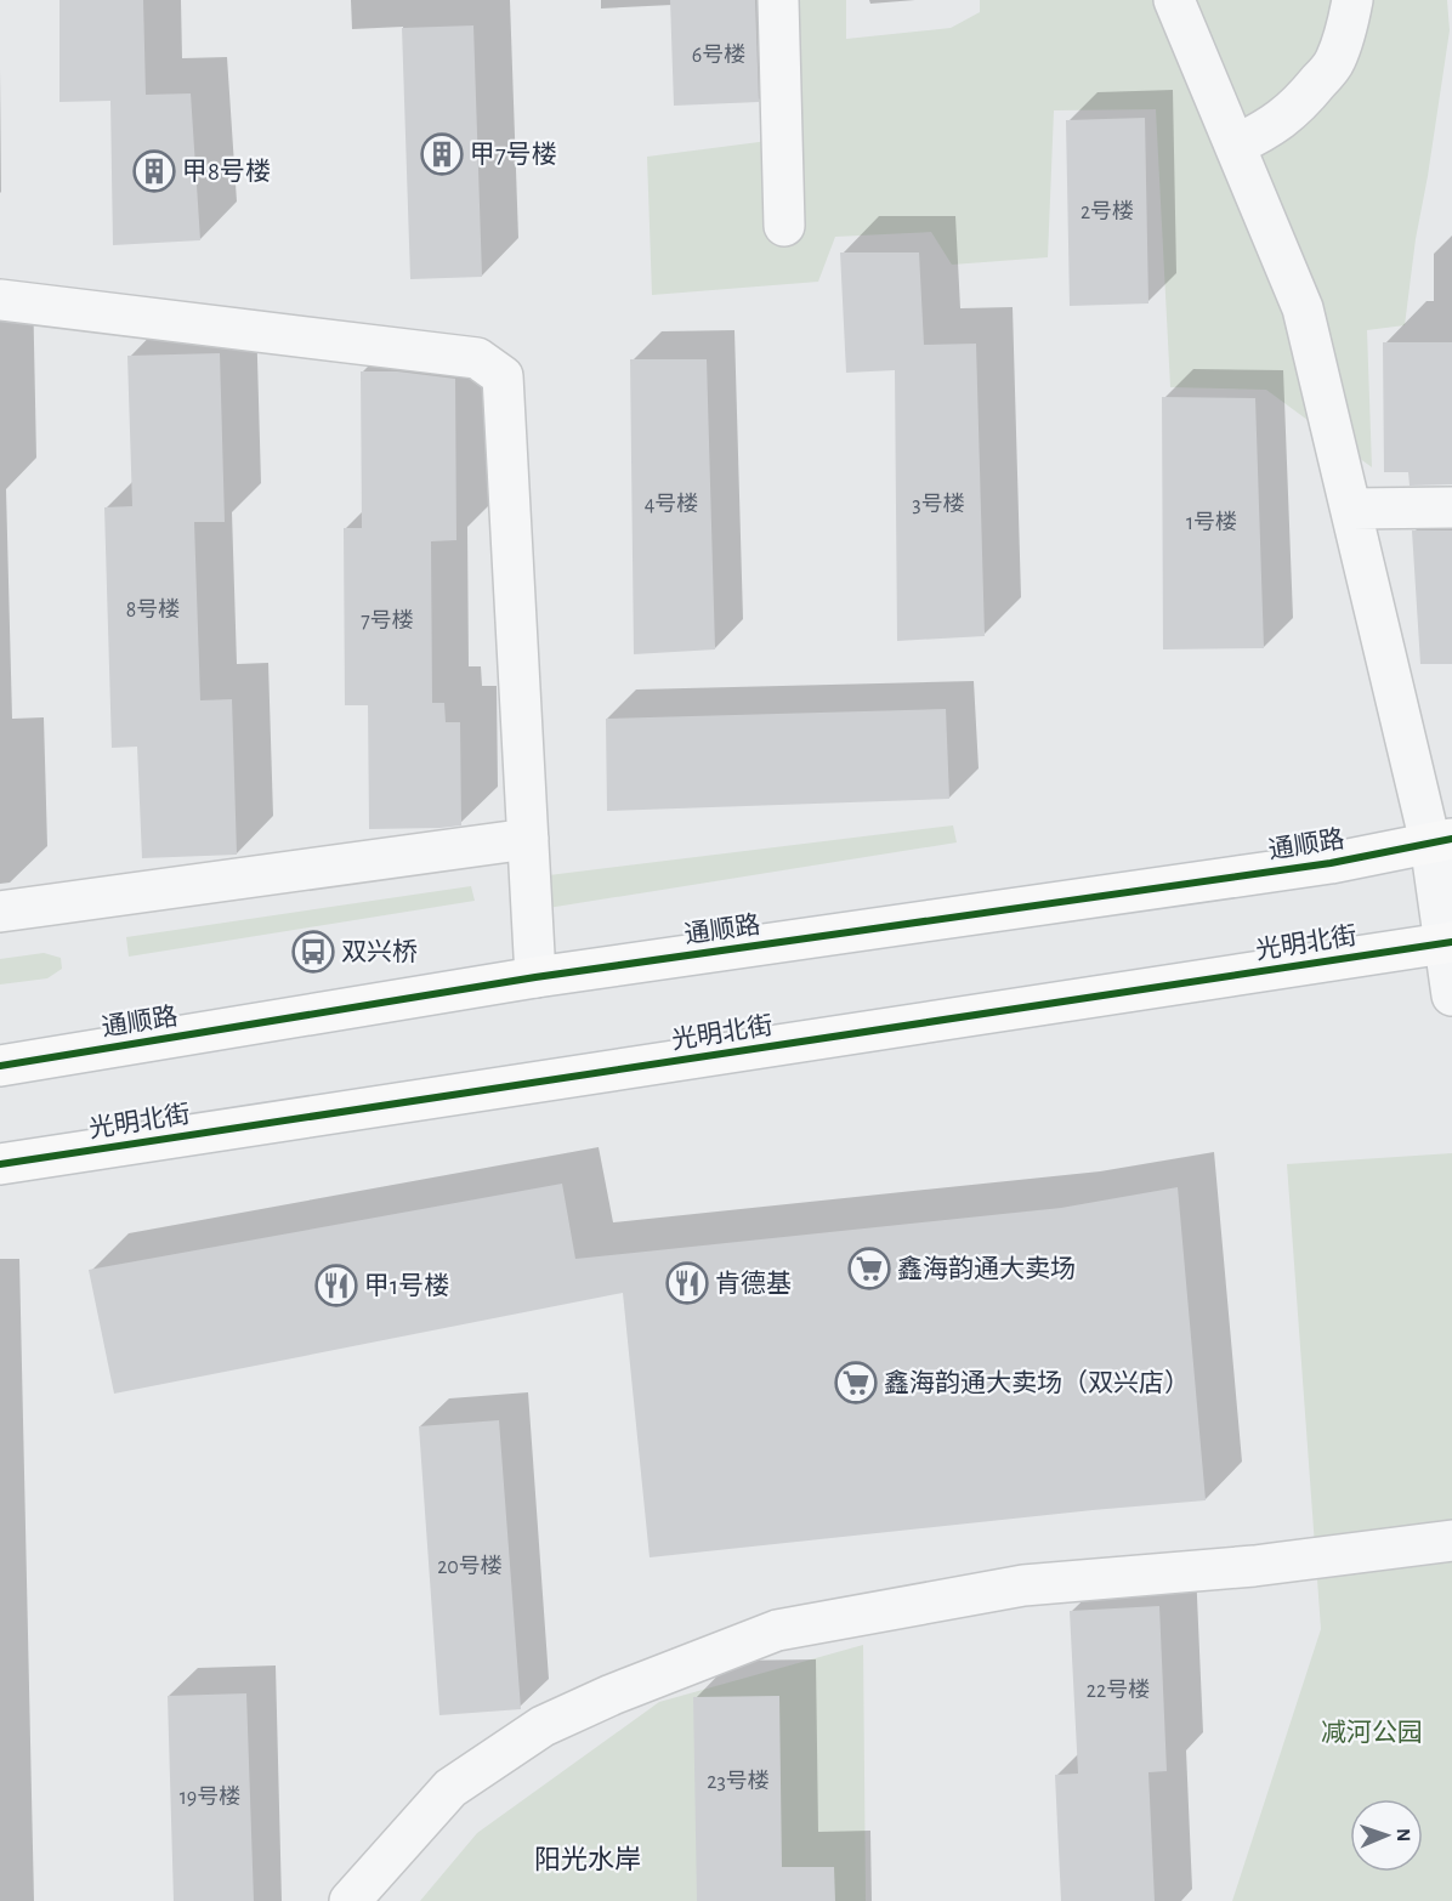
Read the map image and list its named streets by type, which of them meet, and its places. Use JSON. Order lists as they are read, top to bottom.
{
  "streets": {
    "main road": ["通顺路", "光明北街"]
  },
  "districts": ["阳光水岸"],
  "parks": ["减河公园"],
  "places": {
    "building": ["甲7号楼", "甲8号楼"],
    "bus stop": ["双兴桥"],
    "supermarket": ["鑫海韵通大卖场", "鑫海韵通大卖场（双兴店）"],
    "restaurant": ["肯德基", "甲1号楼"]
  },
  "house_numbers": [
    "6号楼",
    "2号楼",
    "4号楼",
    "3号楼",
    "1号楼",
    "8号楼",
    "7号楼",
    "20号楼",
    "22号楼",
    "23号楼",
    "19号楼"
  ],
  "north": "right"
}
